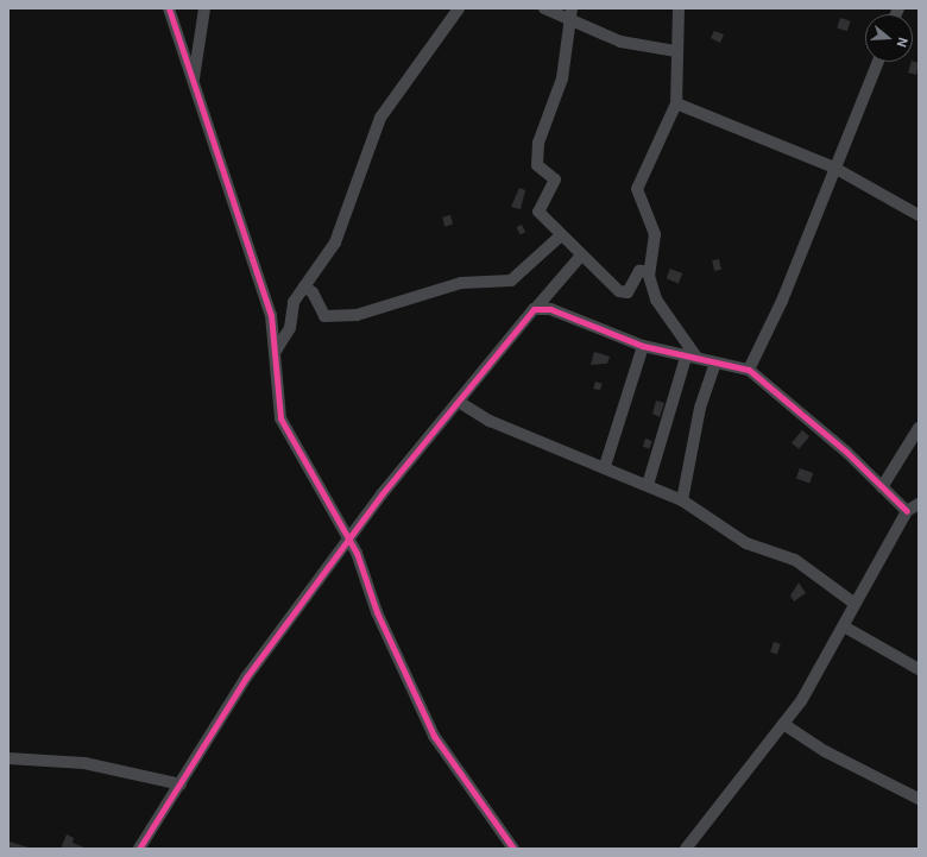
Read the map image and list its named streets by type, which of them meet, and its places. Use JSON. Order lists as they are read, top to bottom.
{
  "north": "right"
}
